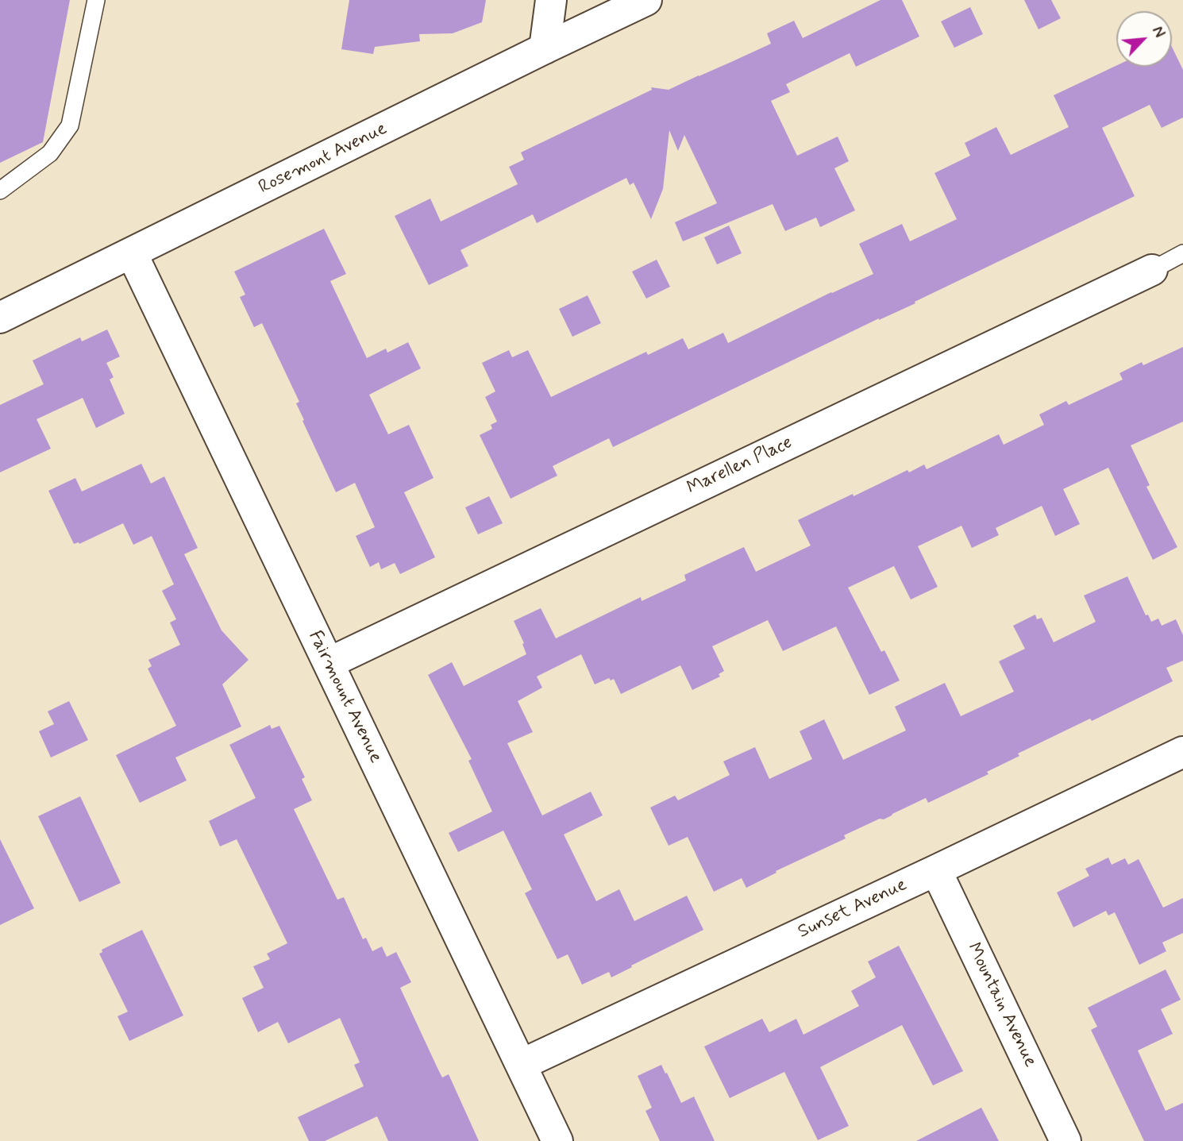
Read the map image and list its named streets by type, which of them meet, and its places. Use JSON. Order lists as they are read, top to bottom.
{
  "streets": {
    "street": [
      "Rosemont Avenue",
      "Marellen Place",
      "Fairmount Avenue",
      "Sunset Avenue",
      "Mountain Avenue"
    ]
  },
  "crossings": [
    ["Rosemont Avenue", "Fairmount Avenue"],
    ["Marellen Place", "Fairmount Avenue"],
    ["Fairmount Avenue", "Sunset Avenue"],
    ["Sunset Avenue", "Mountain Avenue"]
  ],
  "north": "top right"
}
